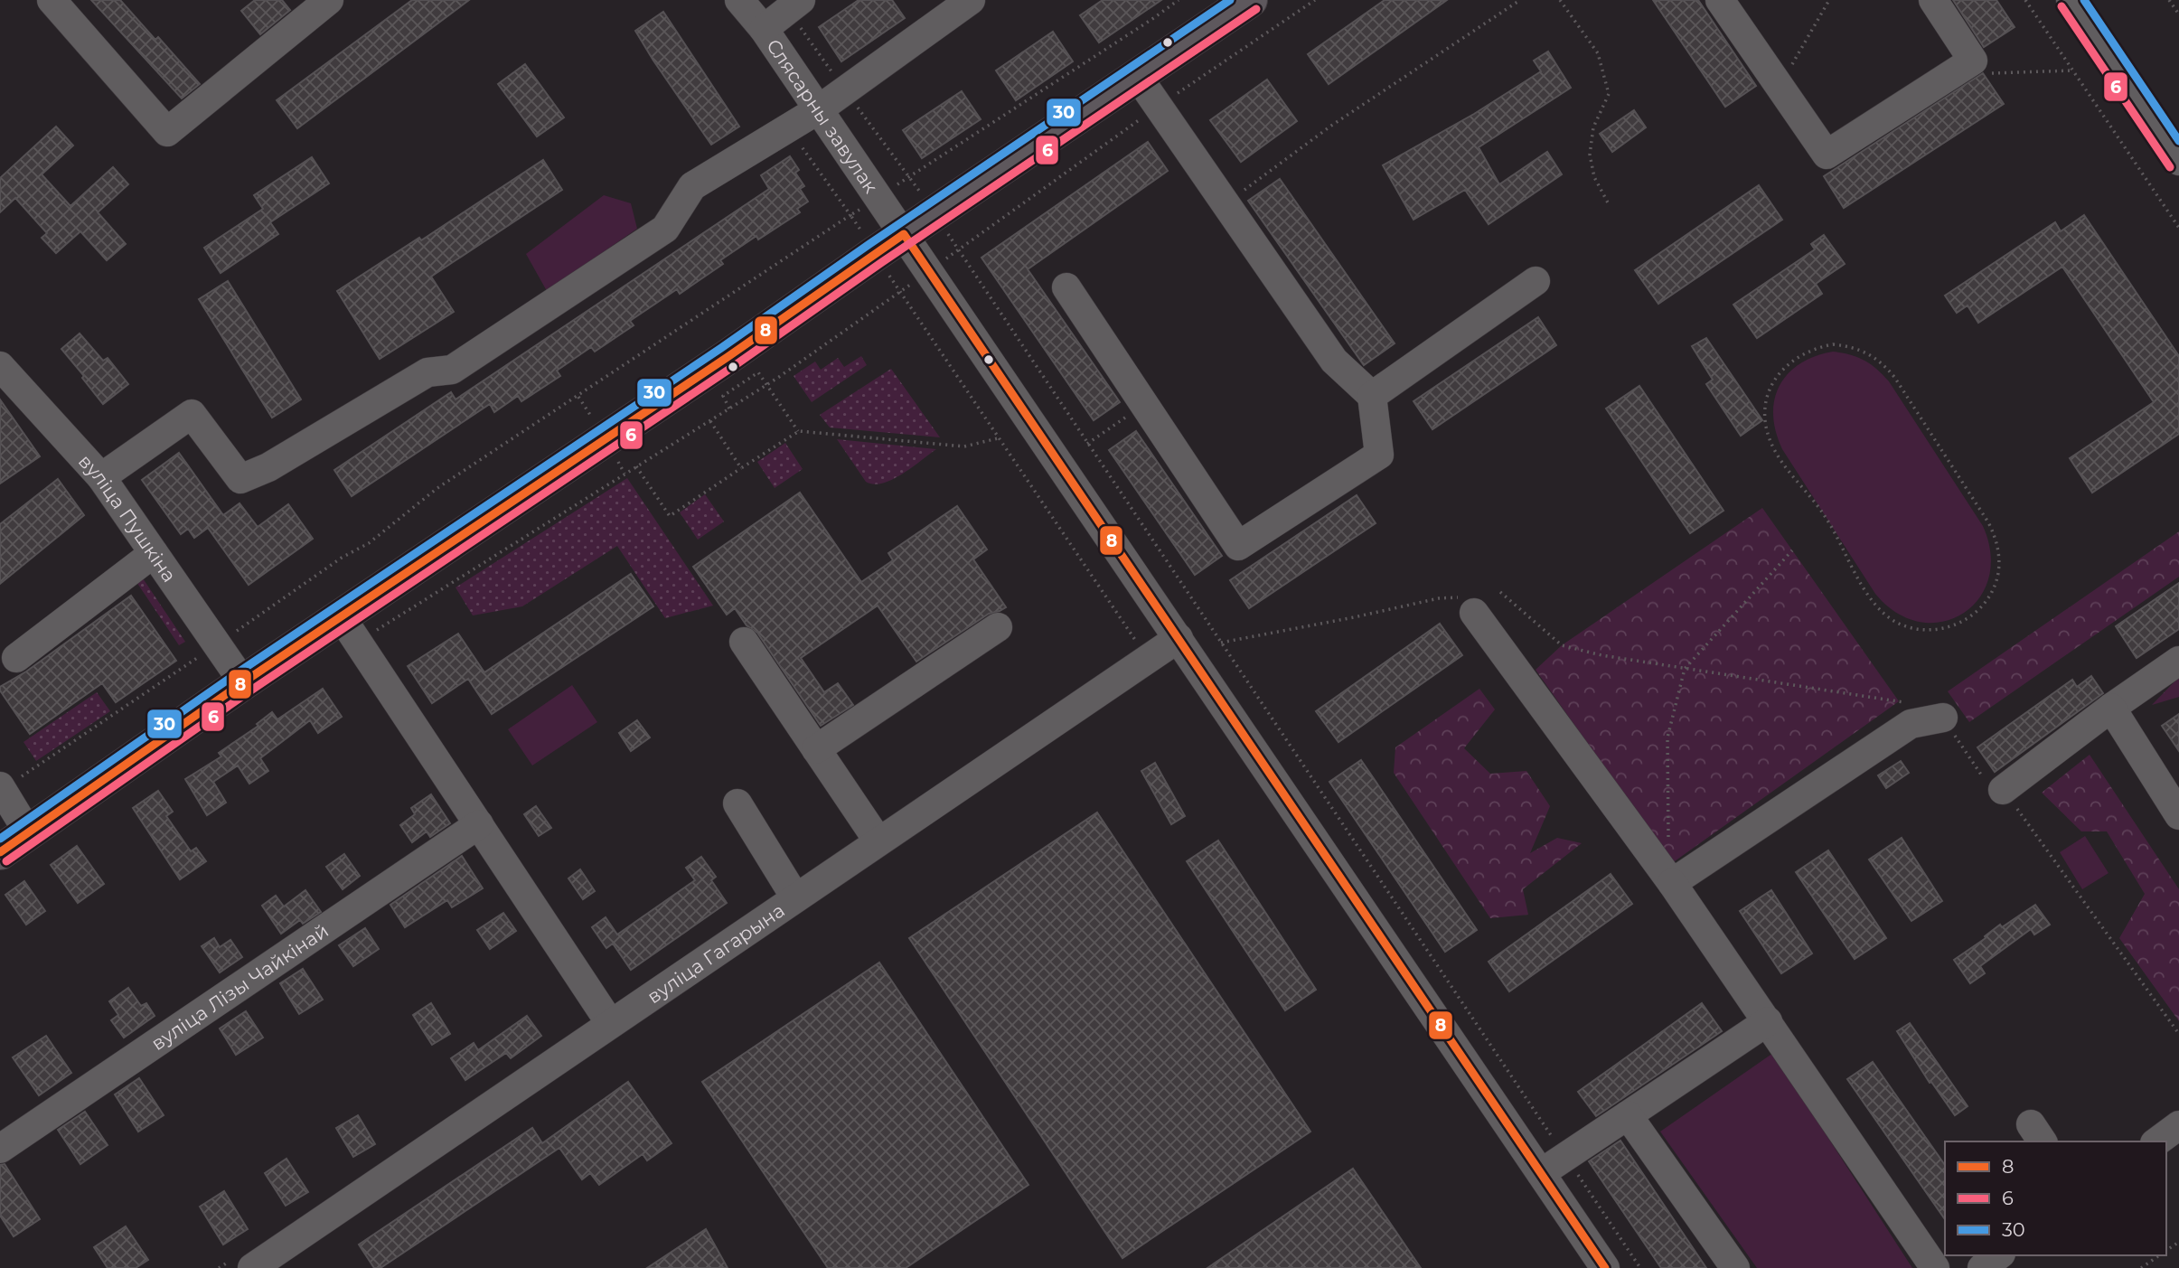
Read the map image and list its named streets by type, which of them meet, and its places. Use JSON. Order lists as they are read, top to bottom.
{
  "streets": {
    "street": [
      "Слясарны завулак",
      "вуліца Пушкіна",
      "вуліца Гагарына",
      "вуліца Лізы Чайкінай"
    ]
  },
  "crossings": [
    ["Слясарны завулак", "вуліца Гагарына"]
  ],
  "lines": ["transit line 30", "transit line 6", "transit line 8"],
  "legend": ["8", "6", "30"]
}
